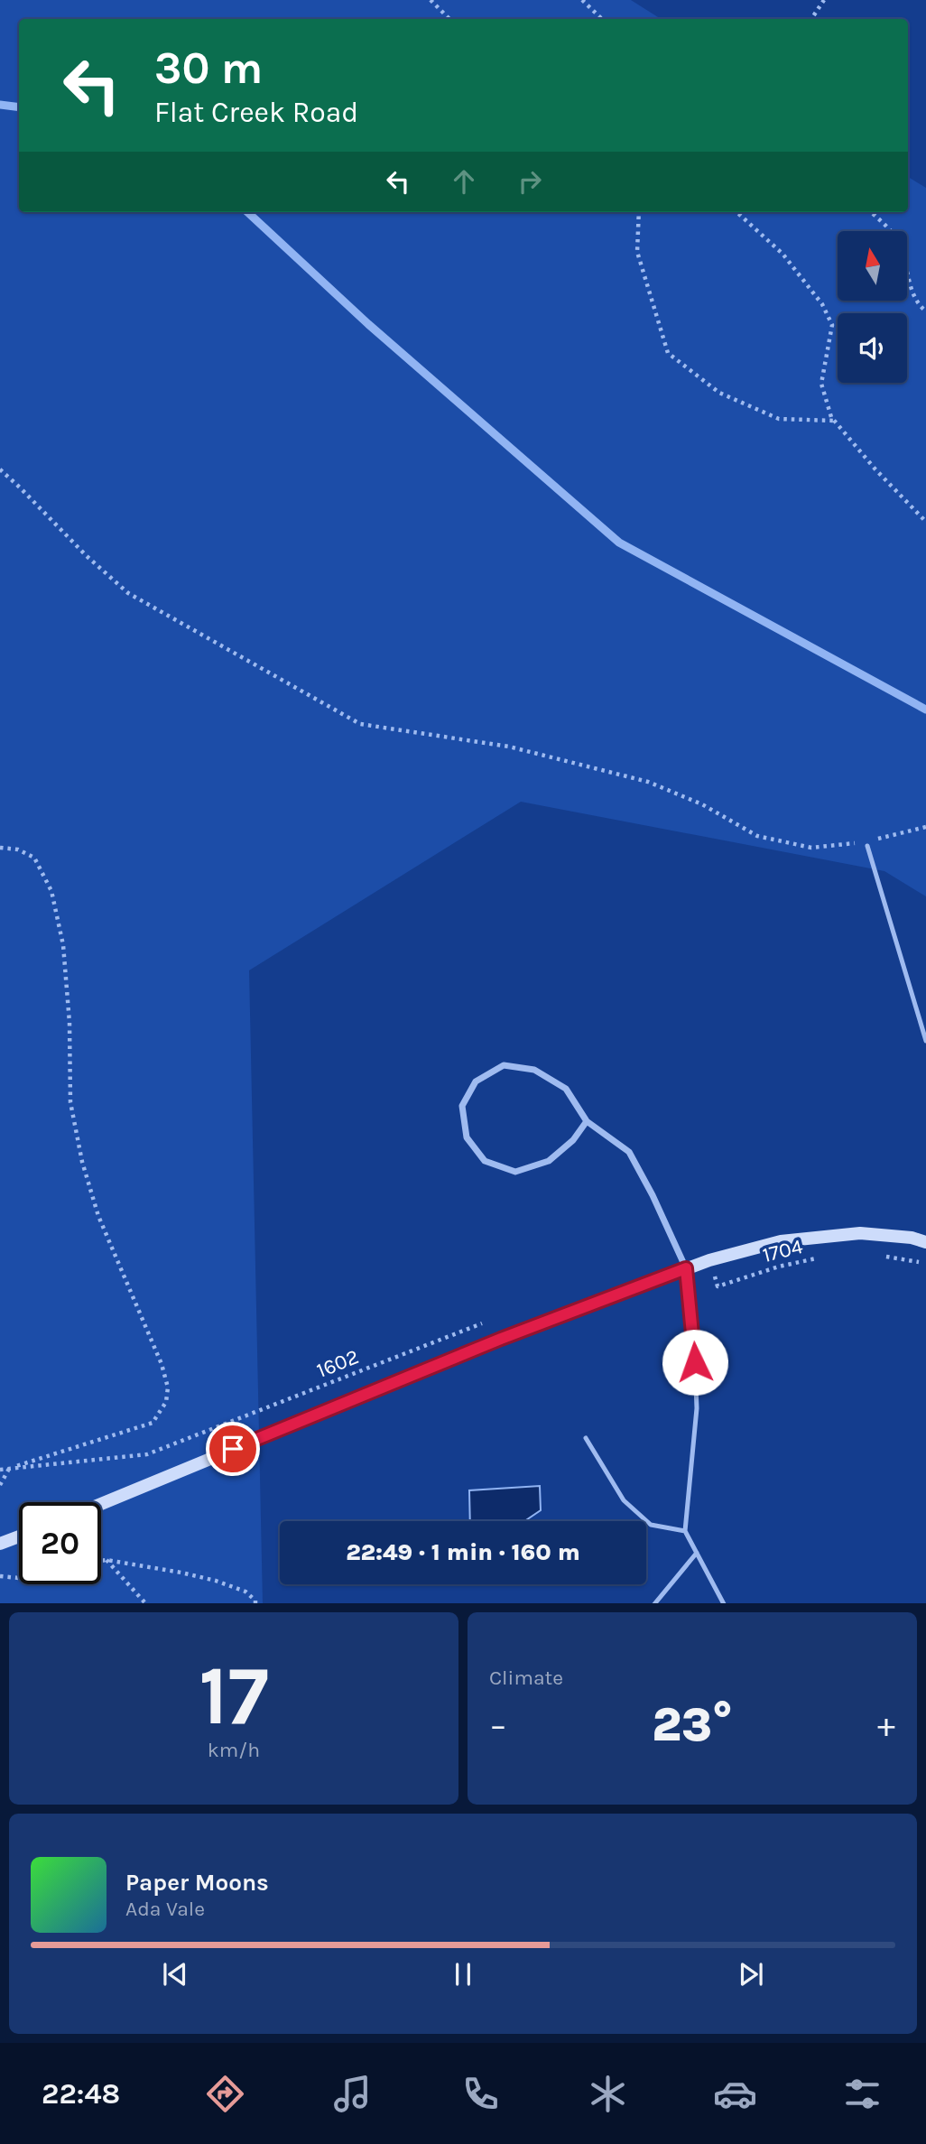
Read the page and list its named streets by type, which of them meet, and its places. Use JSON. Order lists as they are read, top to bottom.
{
  "streets": {
    "path": ["1704", "1602"]
  },
  "north": "top",
  "page": {
    "turn": ["30 m", "Flat Creek Road"],
    "limit": "20",
    "trip": "22:49 · 1 min · 160 m",
    "tile": [
      ["17", "km/h"],
      "Climate"
    ],
    "heat": ["−", "23°", "+"],
    "song": ["Paper Moons", "Ada Vale"],
    "tabs": "22:48"
  }
}
